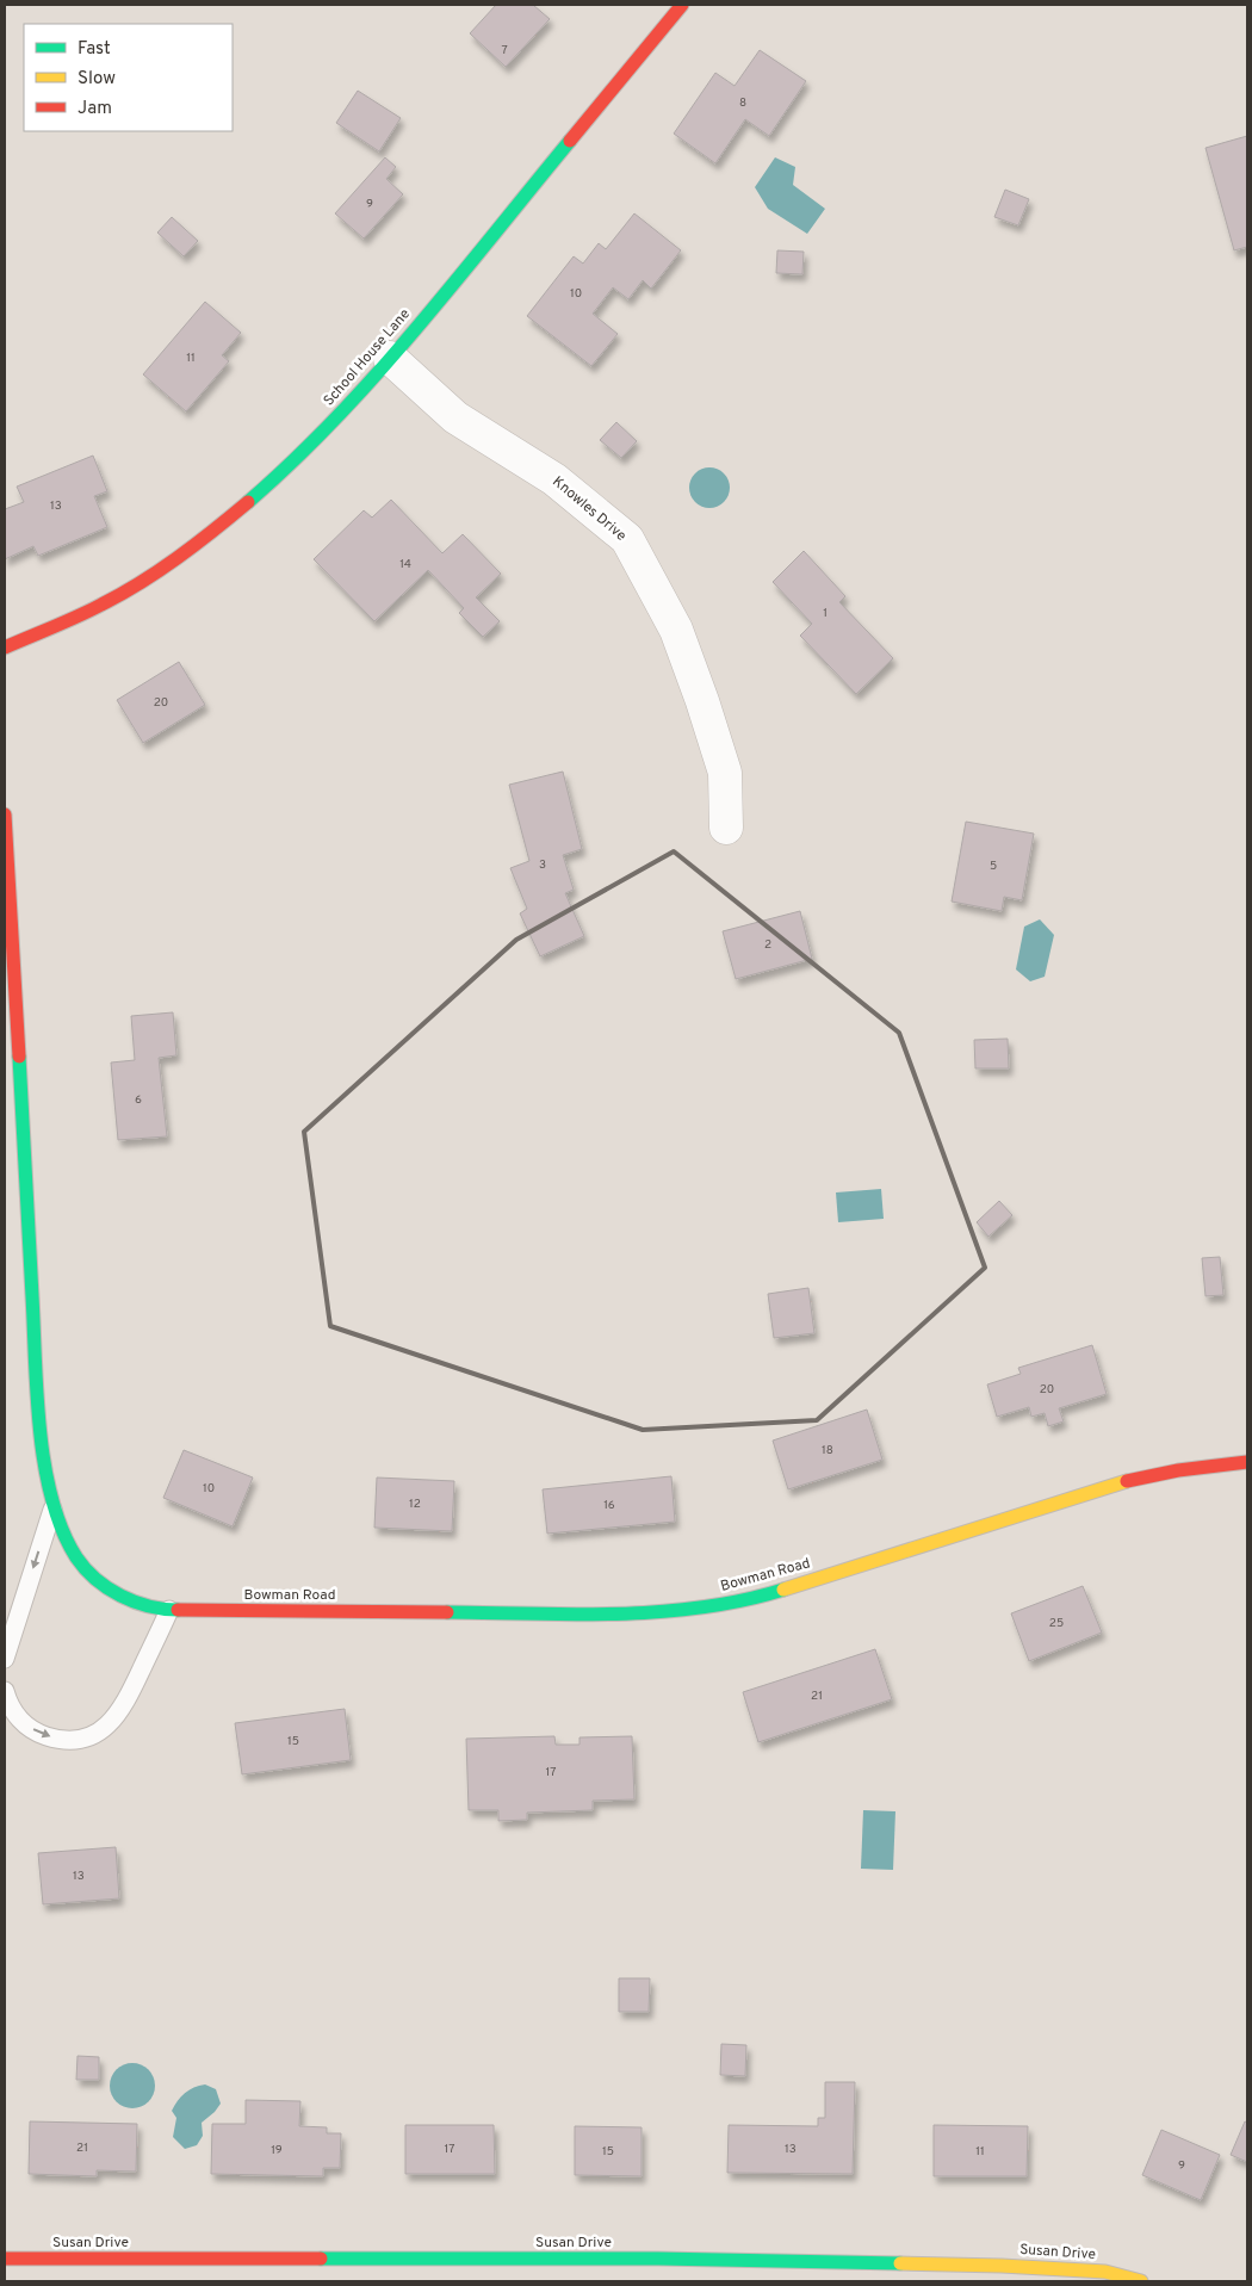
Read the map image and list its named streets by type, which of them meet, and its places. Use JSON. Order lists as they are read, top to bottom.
{
  "streets": {
    "street": [
      "School House Lane",
      "Knowles Drive",
      "Bowman Road",
      "Susan Drive"
    ]
  },
  "crossings": [
    ["School House Lane", "Knowles Drive"]
  ],
  "house_numbers": [
    "7",
    "8",
    "9",
    "10",
    "11",
    "13",
    "14",
    "1",
    "20",
    "3",
    "5",
    "2",
    "6",
    "20",
    "18",
    "10",
    "12",
    "16",
    "25",
    "21",
    "15",
    "17",
    "13",
    "21",
    "17",
    "13",
    "19",
    "15",
    "11",
    "9"
  ],
  "legend": ["Fast", "Slow", "Jam"]
}
